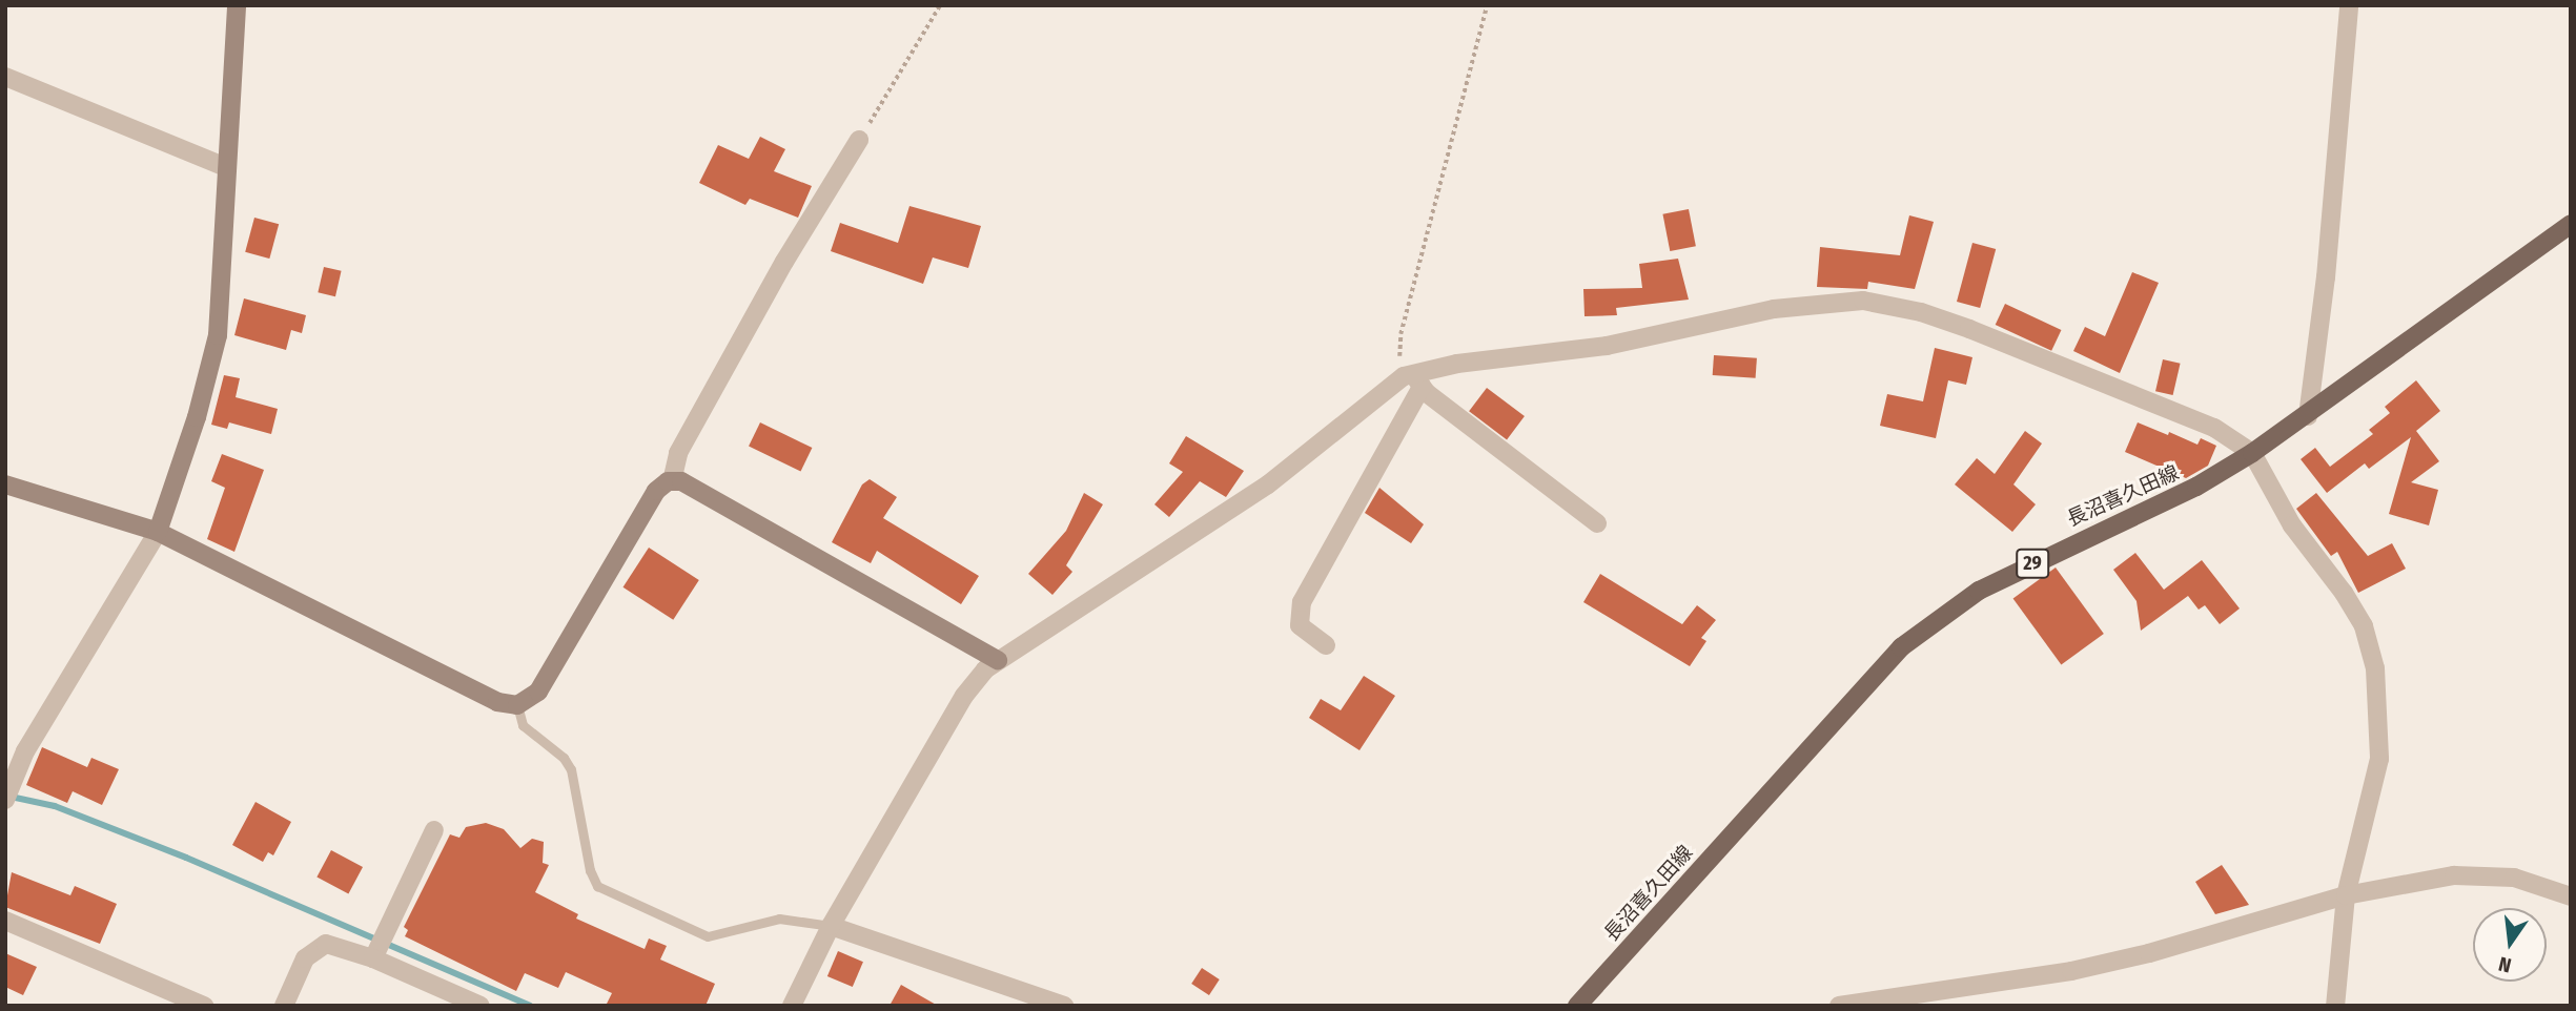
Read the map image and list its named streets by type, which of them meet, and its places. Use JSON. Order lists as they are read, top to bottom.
{
  "streets": {
    "main road": ["長沼喜久田線", "29"]
  },
  "north": "bottom"
}
